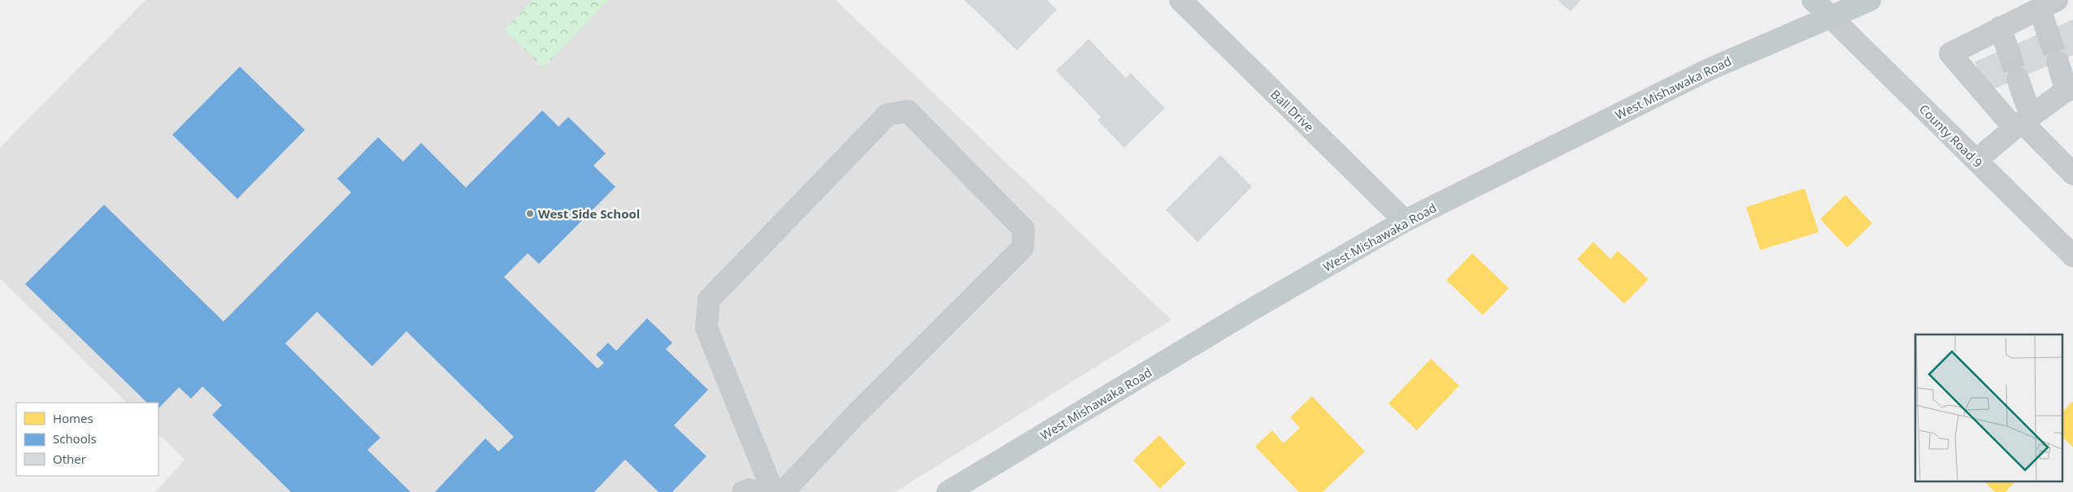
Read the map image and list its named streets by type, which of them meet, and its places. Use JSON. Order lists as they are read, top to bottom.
{
  "streets": {
    "main road": ["West Mishawaka Road"],
    "street": ["Ball Drive", "County Road 9"]
  },
  "crossings": [
    ["West Mishawaka Road", "Ball Drive"],
    ["West Mishawaka Road", "County Road 9"]
  ],
  "places": ["West Side School"],
  "legend": ["Homes", "Schools", "Other"]
}
